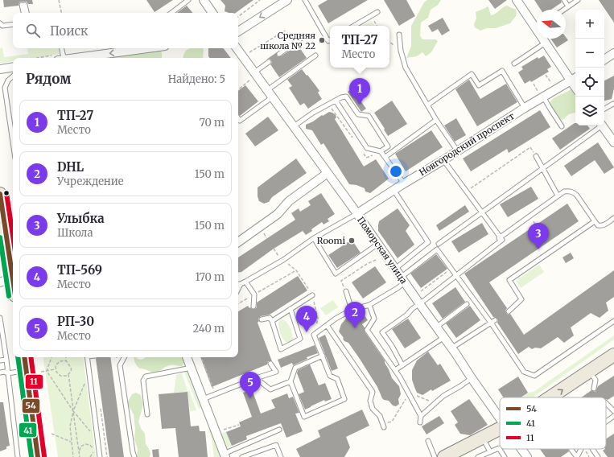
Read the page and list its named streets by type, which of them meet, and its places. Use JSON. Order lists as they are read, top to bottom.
{
  "streets": {
    "street": ["Новгородский проспект", "Поморская улица"]
  },
  "crossings": [
    ["Новгородский проспект", "Поморская улица"]
  ],
  "places": ["Средняя школа № 22", "Roomi"],
  "lines": ["transit line 11", "transit line 54", "transit line 41"],
  "legend": ["54", "41", "11"],
  "north": "left",
  "page": {
    "map_buttons": ["+", "−"],
    "search": "Поиск",
    "popup": ["ТП-27", "Место"],
    "heading": ["Рядом", "Найдено: 5"],
    "pins": [
      "1",
      "3",
      "2",
      "4",
      "5"
    ],
    "list": [
      {
        "mark": "1",
        "name": "ТП-27",
        "note": "Место",
        "value": "70 m"
      },
      {
        "mark": "2",
        "name": "DHL",
        "note": "Учреждение",
        "value": "150 m"
      },
      {
        "mark": "3",
        "name": "Улыбка",
        "note": "Школа",
        "value": "150 m"
      },
      {
        "mark": "4",
        "name": "ТП-569",
        "note": "Место",
        "value": "170 m"
      },
      {
        "mark": "5",
        "name": "РП-30",
        "note": "Место",
        "value": "240 m"
      }
    ]
  }
}
